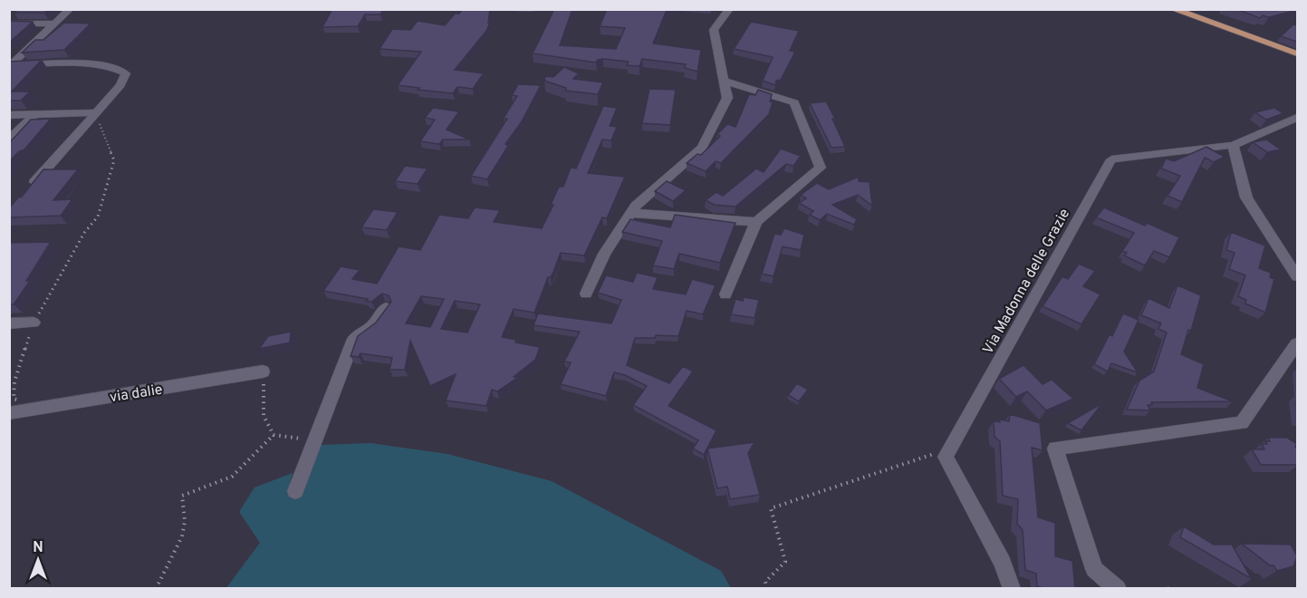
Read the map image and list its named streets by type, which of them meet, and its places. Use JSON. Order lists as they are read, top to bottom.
{
  "streets": {
    "street": ["Via Madonna delle Grazie", "via dalie"]
  },
  "north": "top"
}
